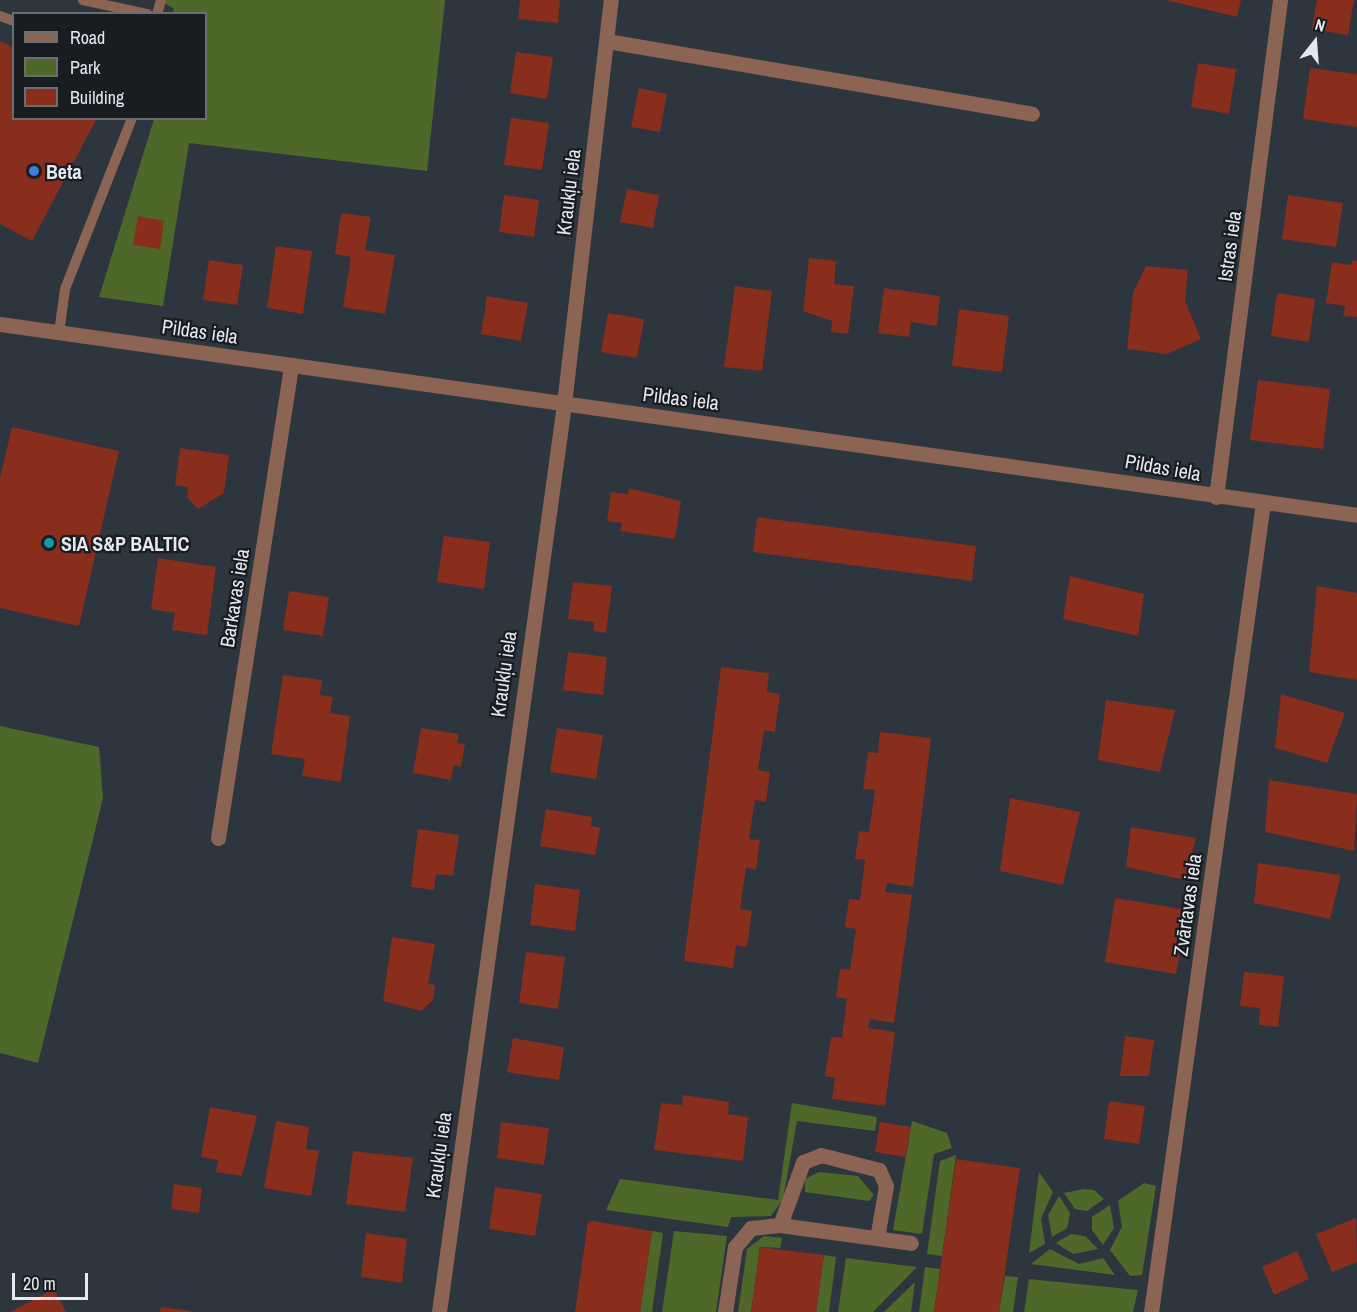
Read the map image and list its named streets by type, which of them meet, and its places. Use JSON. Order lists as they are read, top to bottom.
{
  "streets": {
    "street": [
      "Kraukļu iela",
      "Istras iela",
      "Pildas iela",
      "Barkavas iela",
      "Zvārtavas iela"
    ]
  },
  "crossings": [
    ["Kraukļu iela", "Pildas iela"],
    ["Istras iela", "Pildas iela"],
    ["Pildas iela", "Barkavas iela"],
    ["Pildas iela", "Zvārtavas iela"]
  ],
  "places": ["Beta", "SIA S&P BALTIC"],
  "legend": ["Road", "Park", "Building"],
  "scale_bar": "20 m",
  "north": "top"
}
